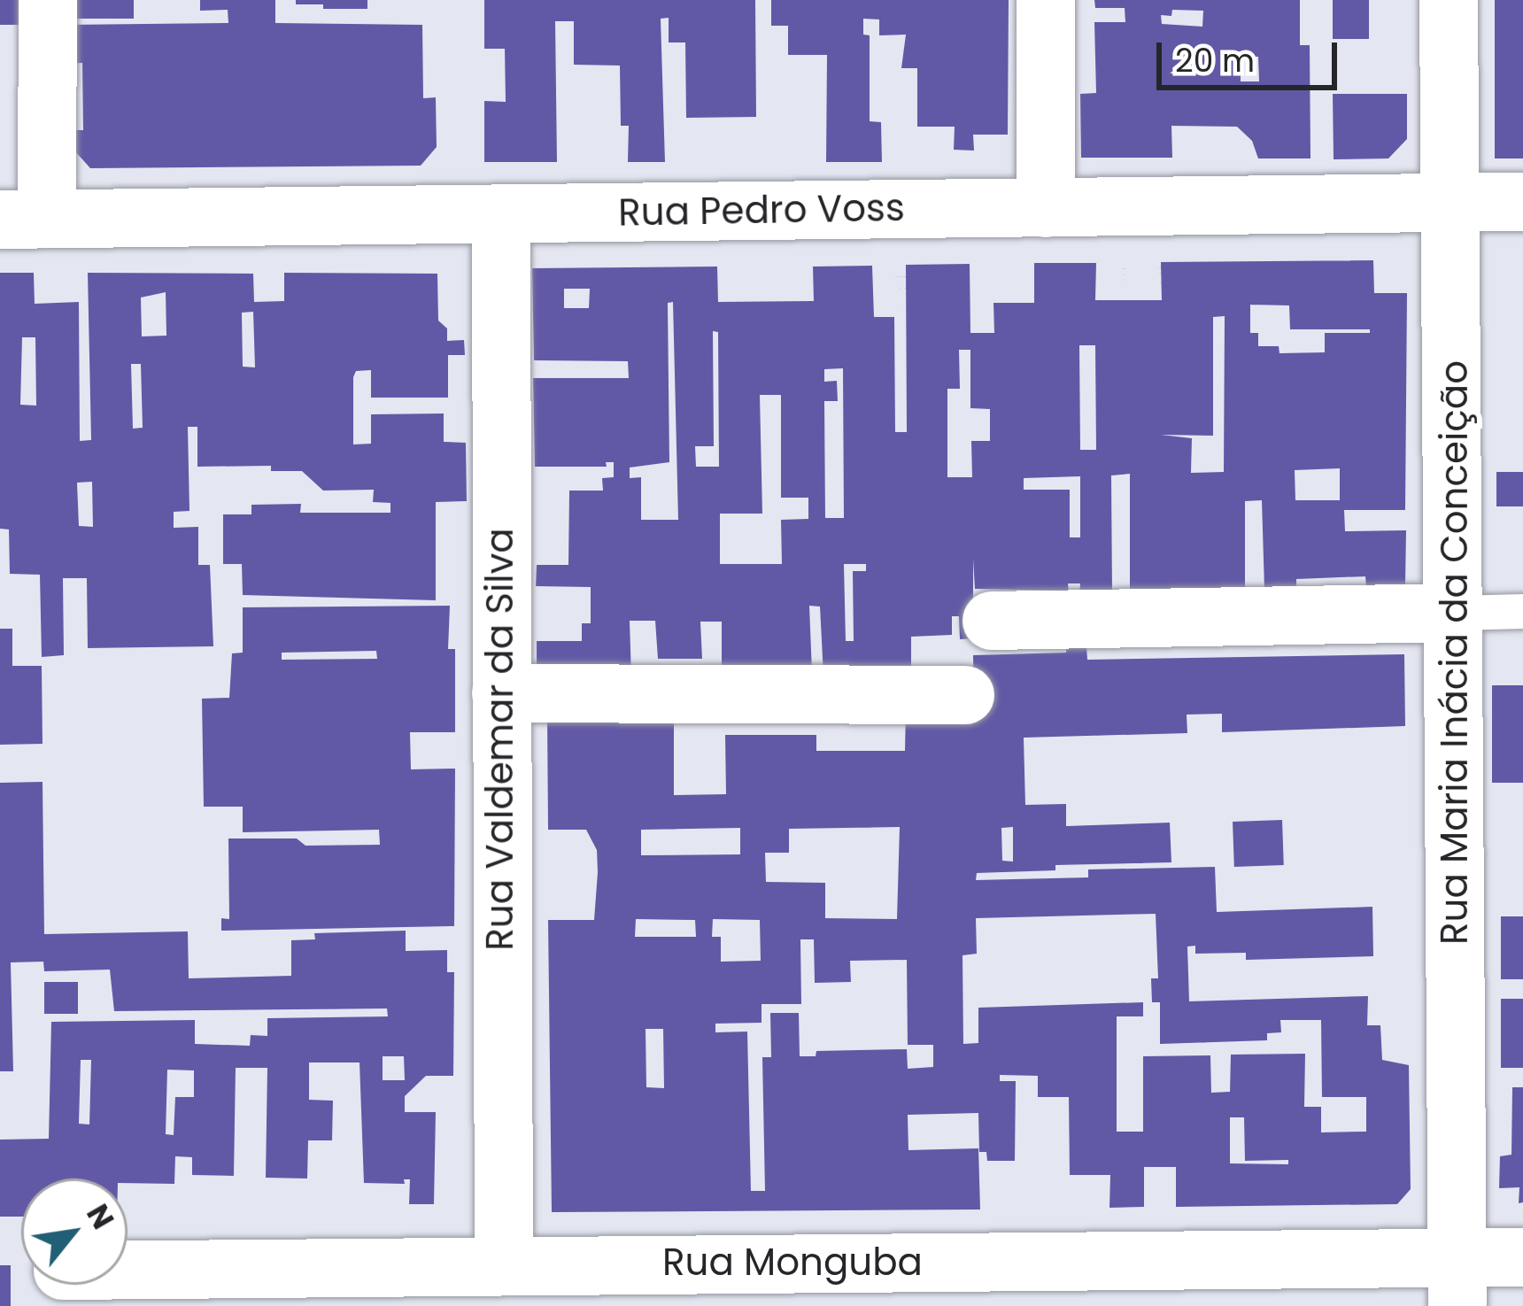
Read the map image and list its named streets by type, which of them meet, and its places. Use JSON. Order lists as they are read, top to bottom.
{
  "streets": {
    "street": [
      "Rua Pedro Voss",
      "Rua Maria Inácia da Conceição",
      "Rua Valdemar da Silva",
      "Rua Monguba"
    ]
  },
  "crossings": [
    ["Rua Pedro Voss", "Rua Maria Inácia da Conceição"],
    ["Rua Pedro Voss", "Rua Valdemar da Silva"],
    ["Rua Maria Inácia da Conceição", "Rua Monguba"],
    ["Rua Valdemar da Silva", "Rua Monguba"]
  ],
  "scale_bar": "20 m",
  "north": "top right"
}
